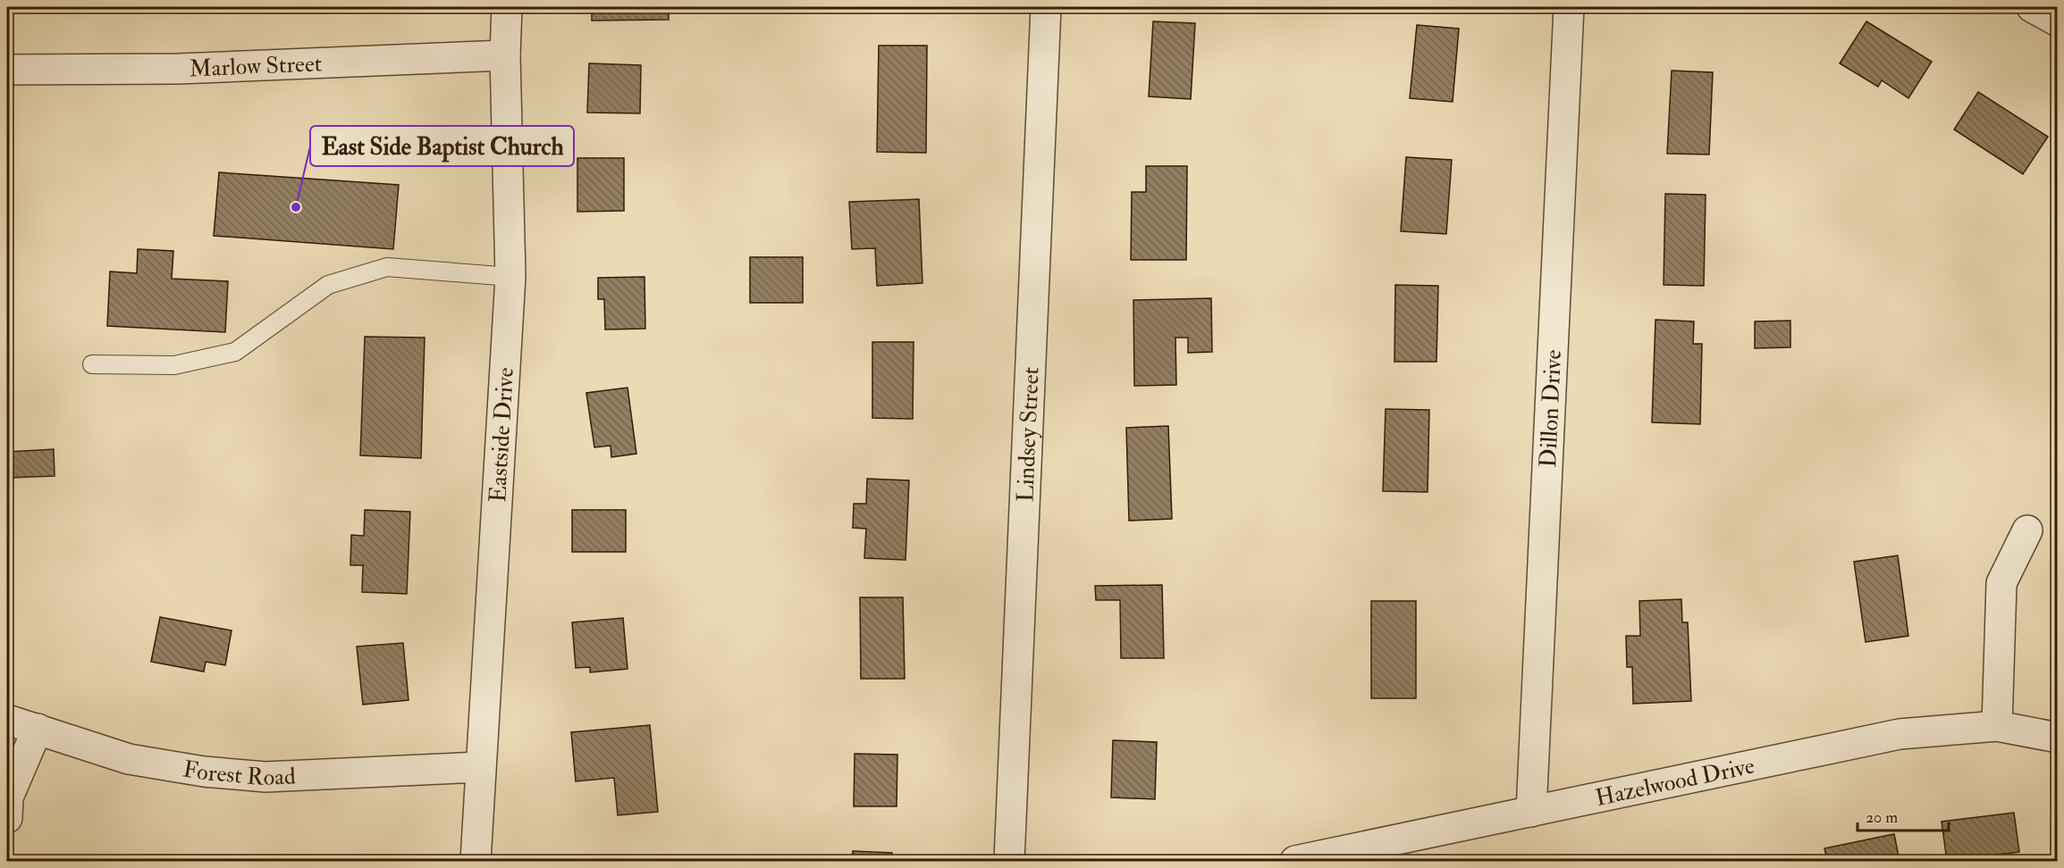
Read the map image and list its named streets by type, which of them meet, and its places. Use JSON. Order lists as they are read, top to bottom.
{
  "streets": {
    "street": [
      "Marlow Street",
      "Dillon Drive",
      "Eastside Drive",
      "Lindsey Street",
      "Forest Road",
      "Hazelwood Drive"
    ]
  },
  "crossings": [
    ["Marlow Street", "Eastside Drive"],
    ["Dillon Drive", "Hazelwood Drive"],
    ["Eastside Drive", "Forest Road"]
  ],
  "places": ["East Side Baptist Church"],
  "scale_bar": "20 m"
}
